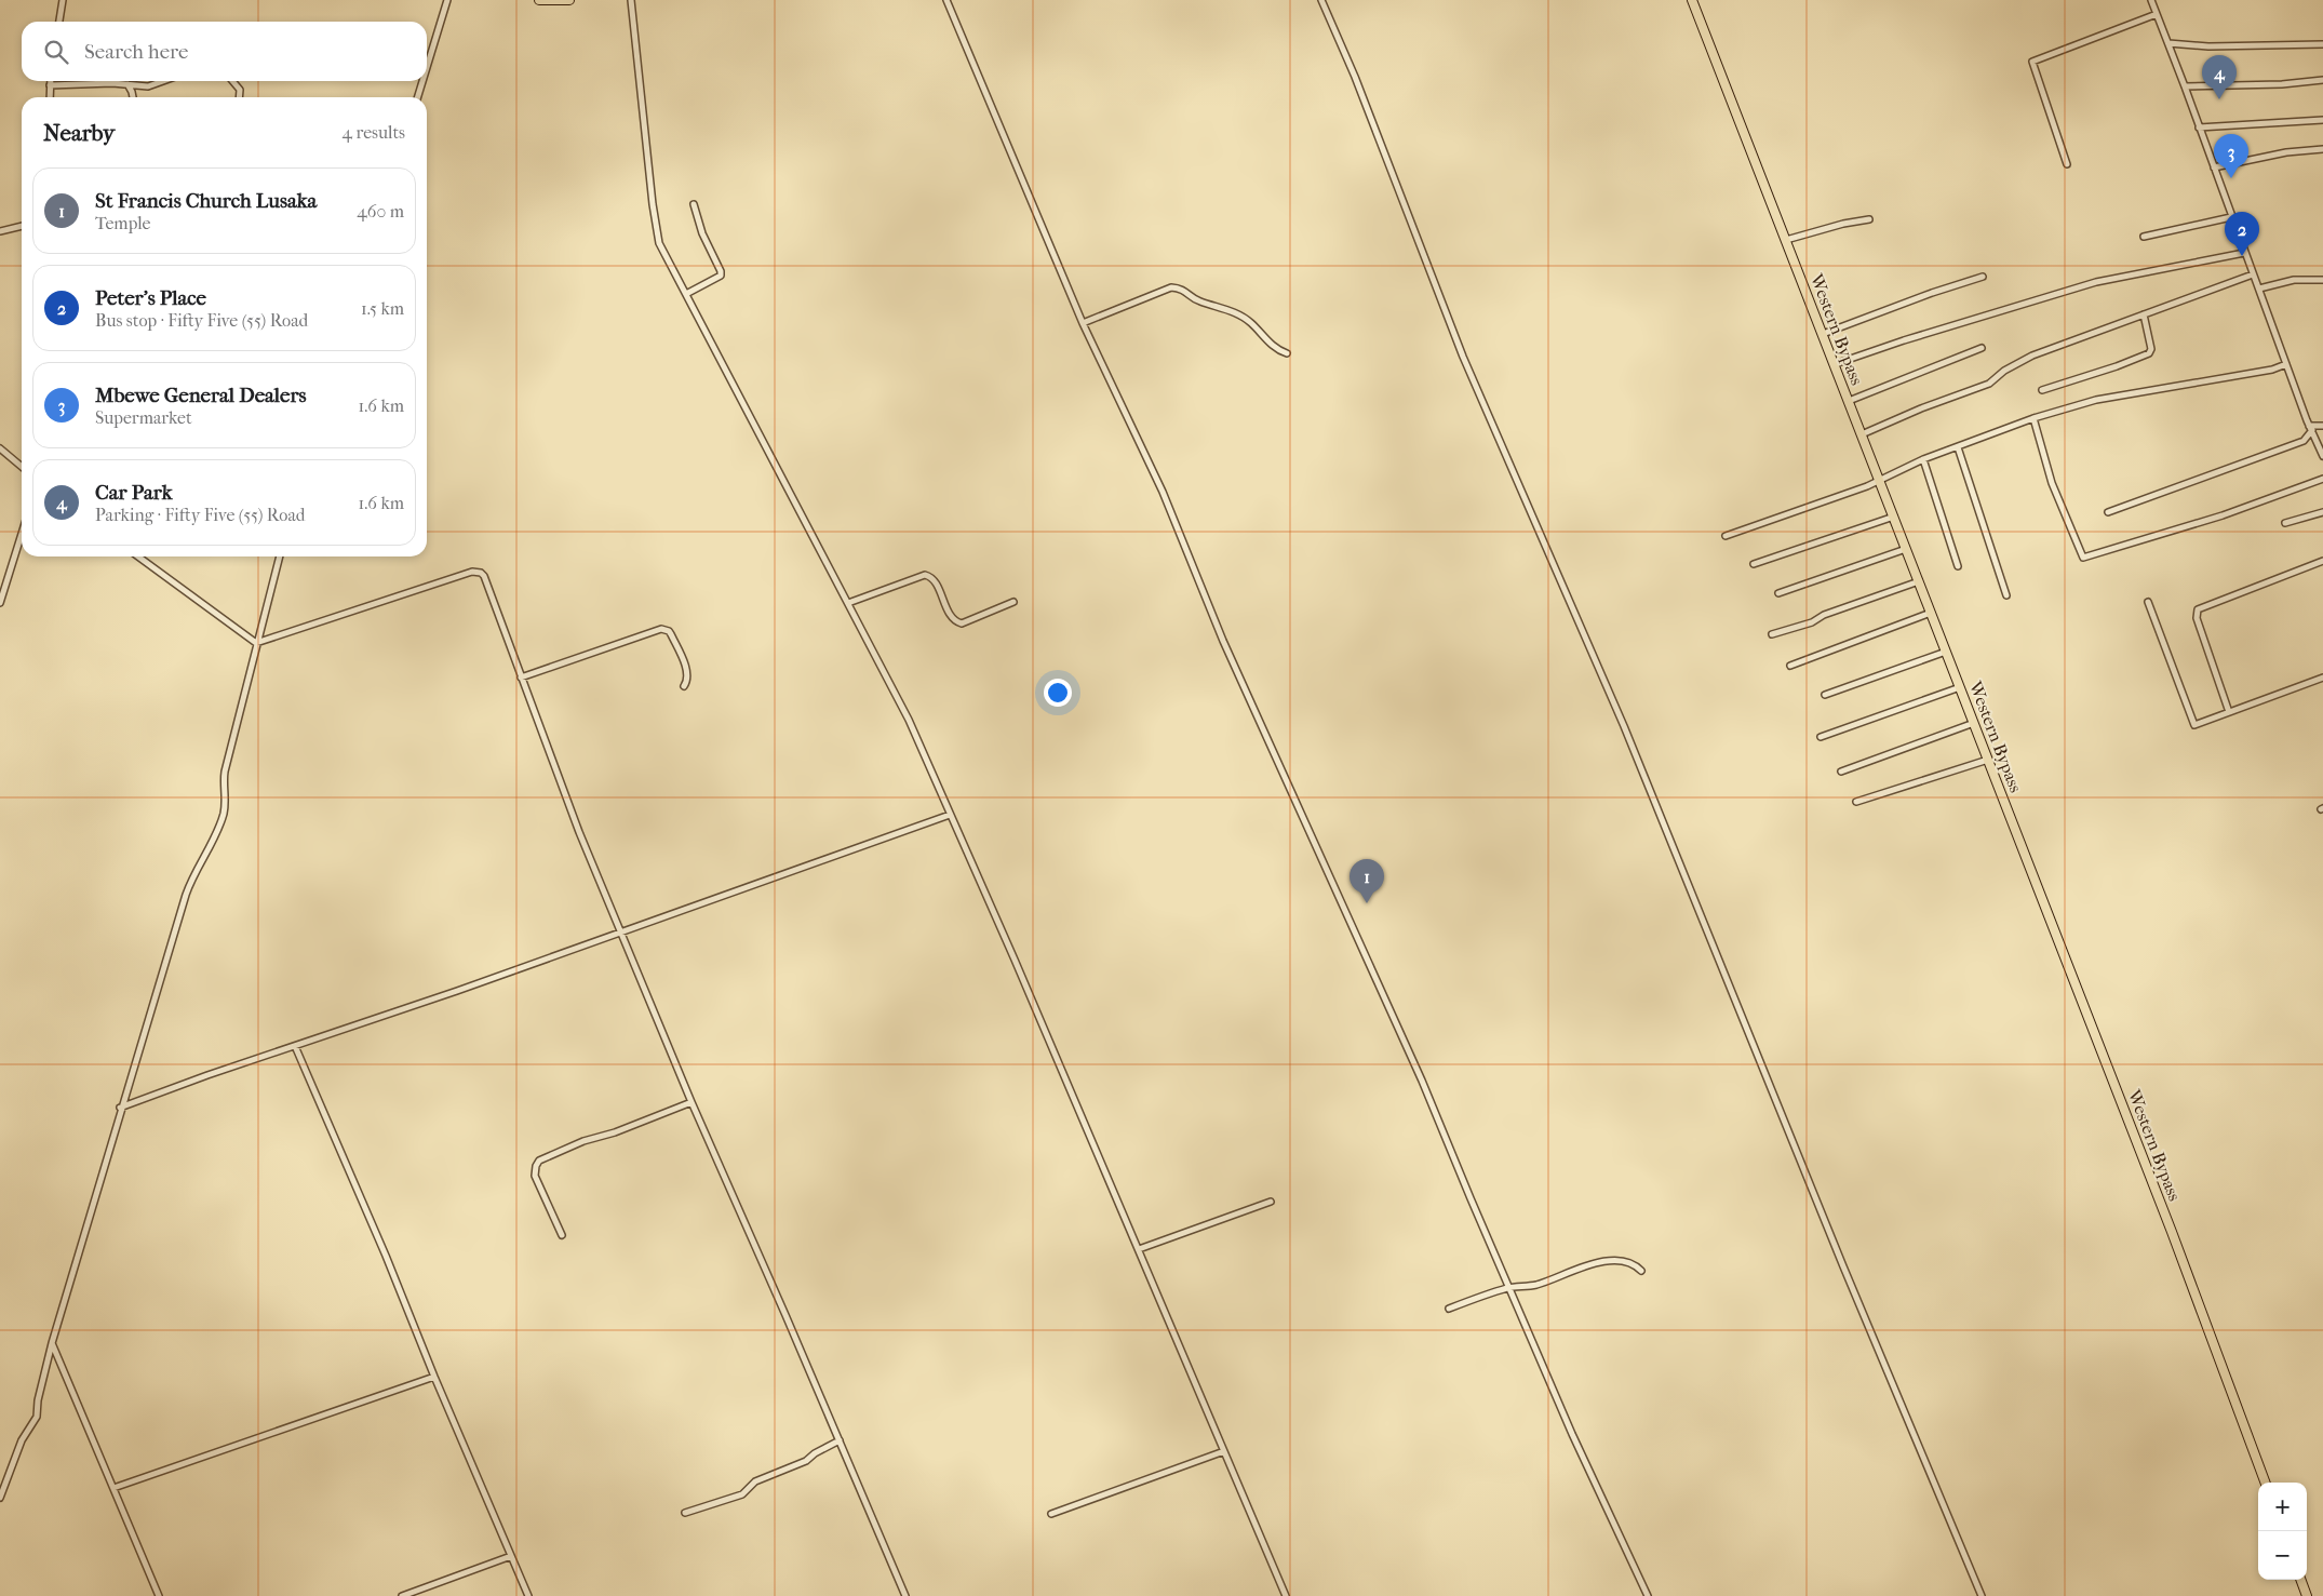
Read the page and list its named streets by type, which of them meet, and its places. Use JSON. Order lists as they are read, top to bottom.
{
  "streets": {
    "main road": ["Western Bypass"]
  },
  "page": {
    "search": "Search here",
    "pins": [
      "4",
      "3",
      "2",
      "1"
    ],
    "heading": ["Nearby", "4 results"],
    "list": [
      {
        "mark": "1",
        "name": "St Francis Church Lusaka",
        "note": "Temple",
        "value": "460 m"
      },
      {
        "mark": "2",
        "name": "Peter's Place",
        "note": "Bus stop · Fifty Five (55) Road",
        "value": "1.5 km"
      },
      {
        "mark": "3",
        "name": "Mbewe General Dealers",
        "note": "Supermarket",
        "value": "1.6 km"
      },
      {
        "mark": "4",
        "name": "Car Park",
        "note": "Parking · Fifty Five (55) Road",
        "value": "1.6 km"
      }
    ],
    "map_buttons": ["+", "−"]
  }
}
